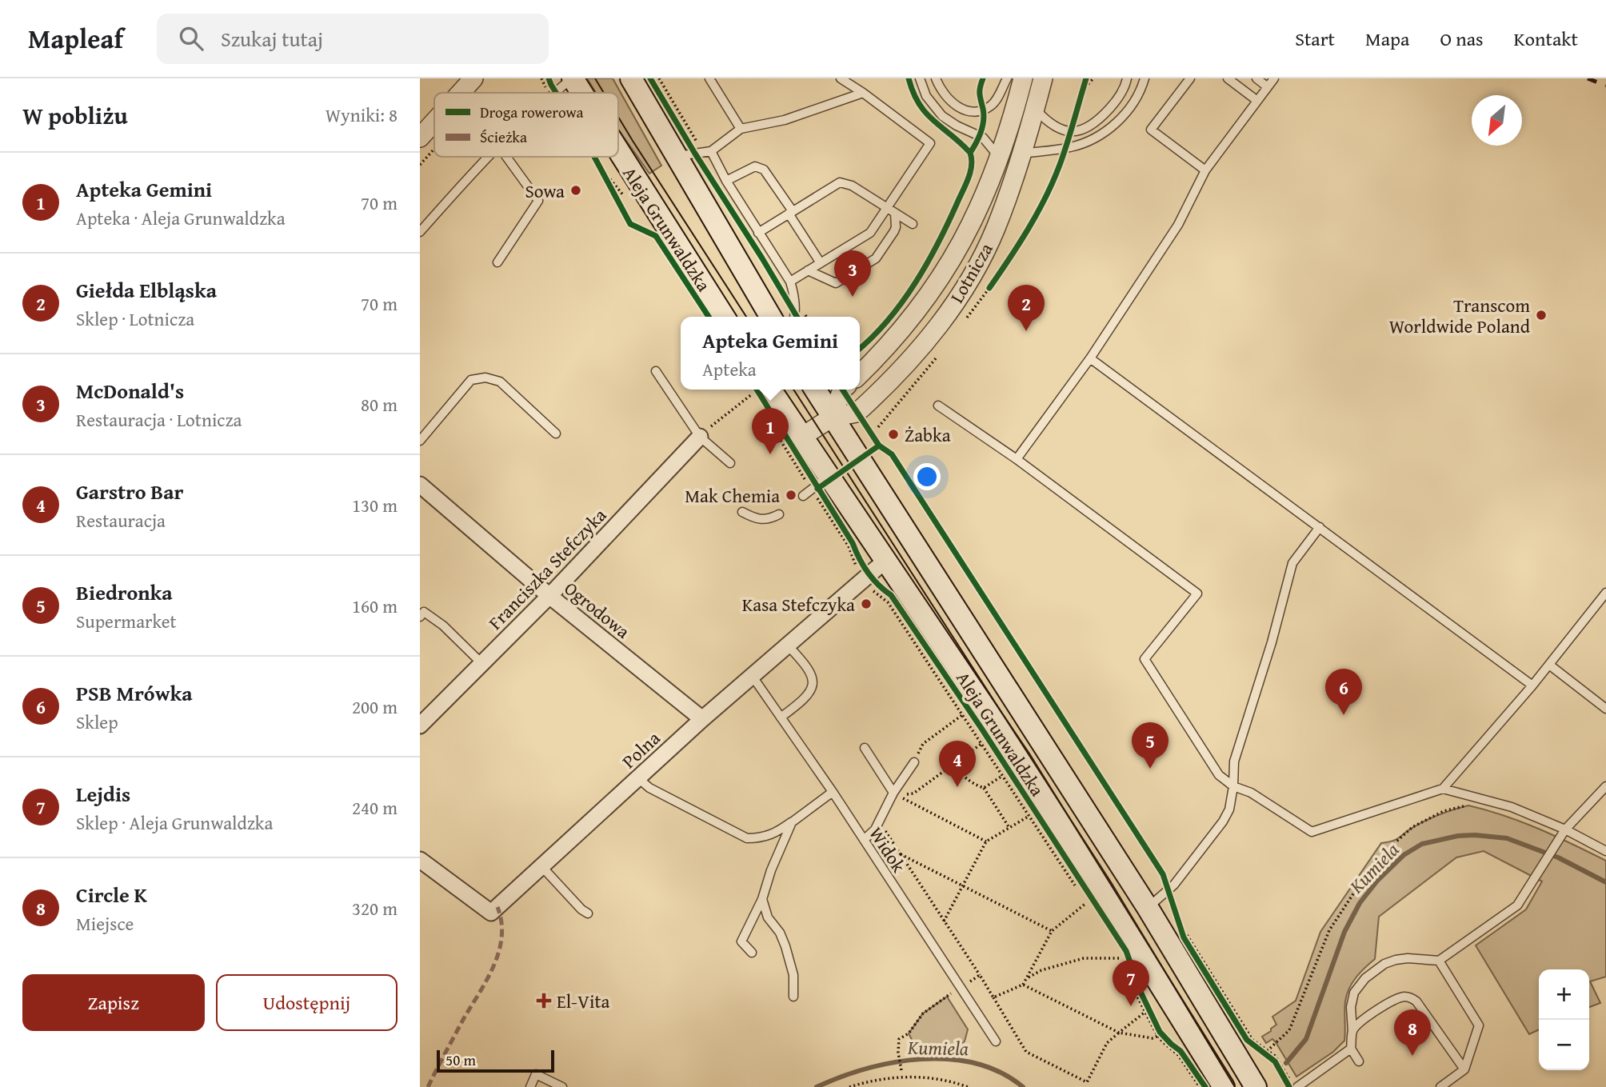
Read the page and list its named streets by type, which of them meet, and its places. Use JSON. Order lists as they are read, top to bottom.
{
  "streets": {
    "main road": ["Aleja Grunwaldzka"],
    "street": [
      "Lotnicza",
      "Franciszka Stefczyka",
      "Ogrodowa",
      "Polna"
    ],
    "lane": ["Widok"]
  },
  "crossings": [
    ["Aleja Grunwaldzka", "Lotnicza"],
    ["Aleja Grunwaldzka", "Polna"],
    ["Franciszka Stefczyka", "Ogrodowa"],
    ["Ogrodowa", "Polna"],
    ["Polna", "Widok"]
  ],
  "water": ["Kumiela"],
  "places": {
    "other": [
      "Sowa",
      "Transcom Worldwide Poland",
      "Żabka",
      "Mak Chemia",
      "Kasa Stefczyka"
    ],
    "health": ["El-Vita"]
  },
  "legend": ["Droga rowerowa", "Ścieżka"],
  "scale_bar": "50 m",
  "north": "bottom left",
  "page": {
    "header": "Mapleaf",
    "search": "Szukaj tutaj",
    "nav": [
      "Start",
      "Mapa",
      "O nas",
      "Kontakt"
    ],
    "heading": ["W pobliżu", "Wyniki: 8"],
    "list": [
      {
        "mark": "1",
        "name": "Apteka Gemini",
        "note": "Apteka · Aleja Grunwaldzka",
        "value": "70 m"
      },
      {
        "mark": "2",
        "name": "Giełda Elbląska",
        "note": "Sklep · Lotnicza",
        "value": "70 m"
      },
      {
        "mark": "3",
        "name": "McDonald's",
        "note": "Restauracja · Lotnicza",
        "value": "80 m"
      },
      {
        "mark": "4",
        "name": "Garstro Bar",
        "note": "Restauracja",
        "value": "130 m"
      },
      {
        "mark": "5",
        "name": "Biedronka",
        "note": "Supermarket",
        "value": "160 m"
      },
      {
        "mark": "6",
        "name": "PSB Mrówka",
        "note": "Sklep",
        "value": "200 m"
      },
      {
        "mark": "7",
        "name": "Lejdis",
        "note": "Sklep · Aleja Grunwaldzka",
        "value": "240 m"
      },
      {
        "mark": "8",
        "name": "Circle K",
        "note": "Miejsce",
        "value": "320 m"
      }
    ],
    "pins": [
      "3",
      "2",
      "1",
      "6",
      "5",
      "4",
      "7",
      "8"
    ],
    "popup": ["Apteka Gemini", "Apteka"],
    "buttons": ["Zapisz", "Udostępnij"],
    "map_buttons": ["+", "−"],
    "scale": "50 m"
  }
}
